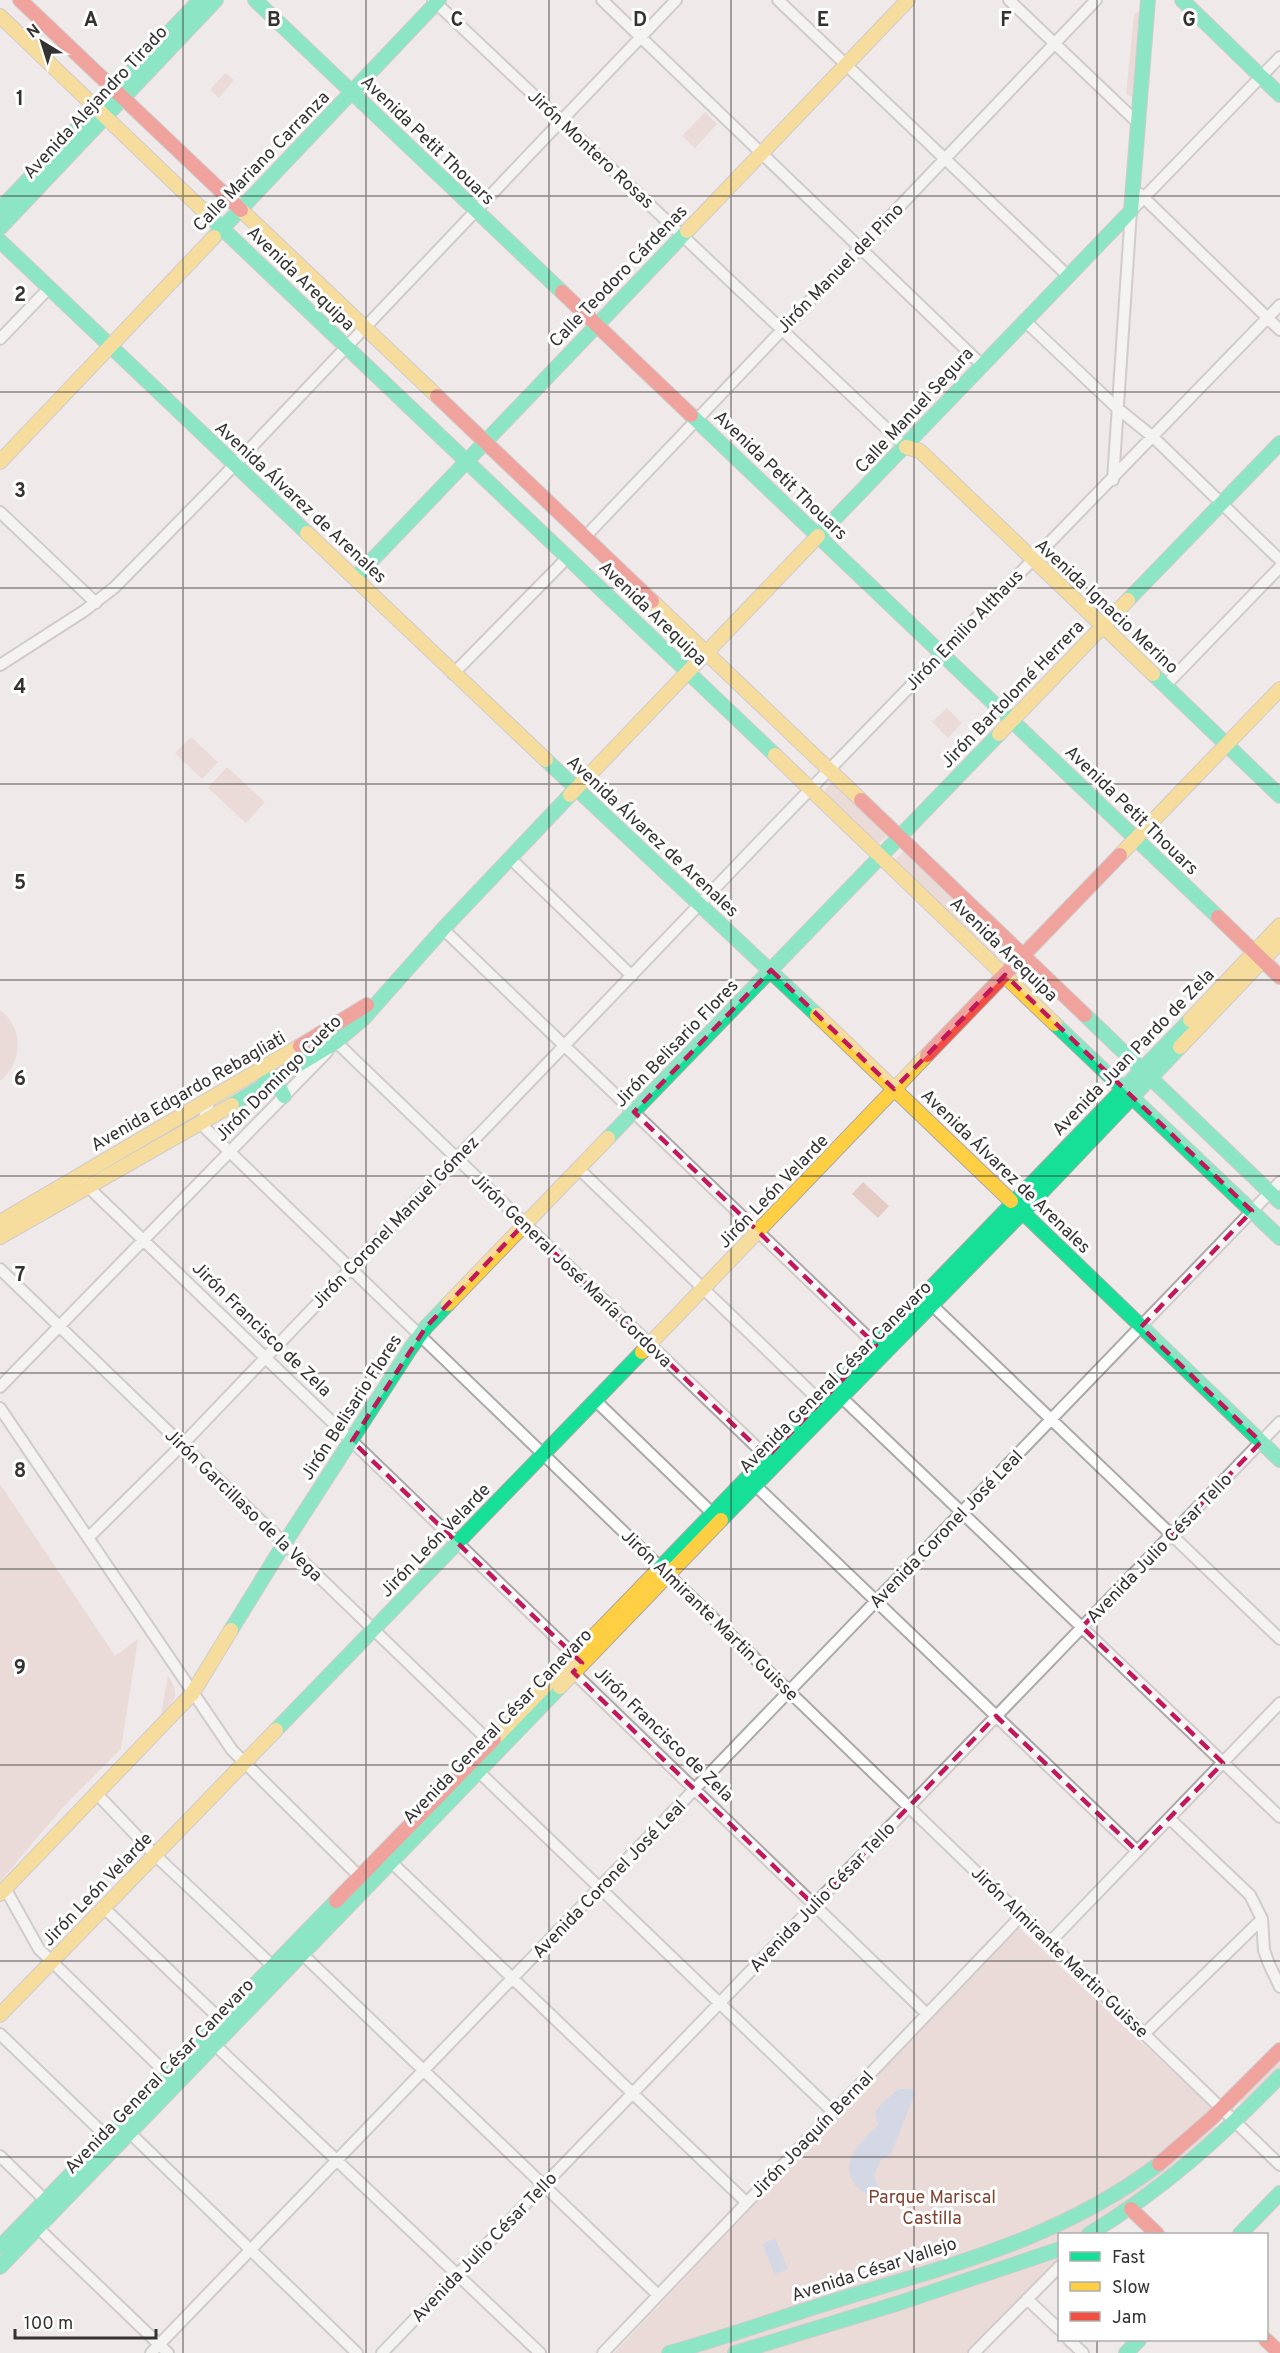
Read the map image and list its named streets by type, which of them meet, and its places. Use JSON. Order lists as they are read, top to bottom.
{
  "streets": {
    "main road": [
      "Avenida Alejandro Tirado",
      "Avenida Petit Thouars",
      "Calle Mariano Carranza",
      "Calle Teodoro Cárdenas",
      "Avenida Arequipa",
      "Calle Manuel Segura",
      "Avenida Álvarez de Arenales",
      "Avenida Ignacio Merino",
      "Jirón Bartolomé Herrera",
      "Jirón Belisario Flores",
      "Avenida Juan Pardo de Zela",
      "Jirón Domingo Cueto",
      "Avenida Edgardo Rebagliati",
      "Jirón León Velarde",
      "Avenida General César Canevaro",
      "Avenida César Vallejo"
    ],
    "street": [
      "Jirón Montero Rosas",
      "Jirón Manuel del Pino",
      "Jirón Emilio Althaus",
      "Jirón Coronel Manuel Gómez",
      "Jirón General José María Cordova",
      "Jirón Francisco de Zela",
      "Jirón Garcillaso de la Vega",
      "Avenida Coronel José Leal",
      "Avenida Julio César Tello",
      "Jirón Almirante Martin Guisse",
      "Jirón Joaquín Bernal"
    ]
  },
  "crossings": [
    ["Avenida Alejandro Tirado", "Avenida Arequipa"],
    ["Avenida Petit Thouars", "Calle Mariano Carranza"],
    ["Avenida Petit Thouars", "Jirón Manuel del Pino"],
    ["Avenida Petit Thouars", "Calle Teodoro Cárdenas"],
    ["Avenida Petit Thouars", "Calle Manuel Segura"],
    ["Avenida Petit Thouars", "Jirón Emilio Althaus"],
    ["Avenida Petit Thouars", "Jirón Bartolomé Herrera"],
    ["Avenida Petit Thouars", "Avenida Juan Pardo de Zela"],
    ["Avenida Petit Thouars", "Jirón León Velarde"],
    ["Jirón Montero Rosas", "Calle Mariano Carranza"],
    ["Jirón Montero Rosas", "Jirón Manuel del Pino"],
    ["Jirón Montero Rosas", "Calle Teodoro Cárdenas"],
    ["Jirón Montero Rosas", "Calle Manuel Segura"],
    ["Jirón Montero Rosas", "Avenida Ignacio Merino"],
    ["Calle Mariano Carranza", "Avenida Arequipa"],
    ["Calle Mariano Carranza", "Avenida Álvarez de Arenales"],
    ["Jirón Manuel del Pino", "Avenida Arequipa"],
    ["Calle Teodoro Cárdenas", "Avenida Arequipa"],
    ["Calle Teodoro Cárdenas", "Avenida Álvarez de Arenales"],
    ["Avenida Arequipa", "Calle Manuel Segura"],
    ["Avenida Arequipa", "Jirón Emilio Althaus"],
    ["Avenida Arequipa", "Jirón Bartolomé Herrera"],
    ["Avenida Arequipa", "Avenida Juan Pardo de Zela"],
    ["Avenida Arequipa", "Jirón León Velarde"],
    ["Avenida Arequipa", "Avenida Coronel José Leal"],
    ["Calle Manuel Segura", "Avenida Álvarez de Arenales"],
    ["Calle Manuel Segura", "Avenida Ignacio Merino"],
    ["Calle Manuel Segura", "Jirón Domingo Cueto"],
    ["Avenida Álvarez de Arenales", "Jirón Emilio Althaus"],
    ["Avenida Álvarez de Arenales", "Jirón Bartolomé Herrera"],
    ["Avenida Álvarez de Arenales", "Jirón Belisario Flores"],
    ["Avenida Álvarez de Arenales", "Avenida Juan Pardo de Zela"],
    ["Avenida Álvarez de Arenales", "Jirón Domingo Cueto"],
    ["Avenida Álvarez de Arenales", "Jirón León Velarde"],
    ["Avenida Álvarez de Arenales", "Jirón Coronel Manuel Gómez"],
    ["Avenida Álvarez de Arenales", "Avenida General César Canevaro"],
    ["Avenida Álvarez de Arenales", "Avenida Coronel José Leal"],
    ["Avenida Álvarez de Arenales", "Avenida Julio César Tello"],
    ["Avenida Ignacio Merino", "Jirón Emilio Althaus"],
    ["Avenida Ignacio Merino", "Jirón Bartolomé Herrera"],
    ["Avenida Ignacio Merino", "Jirón León Velarde"],
    ["Jirón Emilio Althaus", "Jirón Coronel Manuel Gómez"],
    ["Jirón Bartolomé Herrera", "Jirón Belisario Flores"],
    ["Jirón Belisario Flores", "Jirón General José María Cordova"],
    ["Jirón Belisario Flores", "Jirón Francisco de Zela"],
    ["Jirón Belisario Flores", "Jirón Garcillaso de la Vega"],
    ["Jirón Belisario Flores", "Jirón Almirante Martin Guisse"],
    ["Avenida Juan Pardo de Zela", "Avenida General César Canevaro"],
    ["Jirón Domingo Cueto", "Avenida Edgardo Rebagliati"],
    ["Jirón Domingo Cueto", "Jirón General José María Cordova"],
    ["Jirón Domingo Cueto", "Jirón Francisco de Zela"],
    ["Jirón Domingo Cueto", "Jirón Garcillaso de la Vega"],
    ["Jirón Domingo Cueto", "Jirón Almirante Martin Guisse"],
    ["Avenida Edgardo Rebagliati", "Jirón General José María Cordova"],
    ["Avenida Edgardo Rebagliati", "Jirón Francisco de Zela"],
    ["Avenida Edgardo Rebagliati", "Jirón Almirante Martin Guisse"],
    ["Jirón León Velarde", "Jirón General José María Cordova"],
    ["Jirón León Velarde", "Jirón Francisco de Zela"],
    ["Jirón León Velarde", "Jirón Garcillaso de la Vega"],
    ["Jirón León Velarde", "Jirón Almirante Martin Guisse"],
    ["Jirón Coronel Manuel Gómez", "Jirón General José María Cordova"],
    ["Jirón Coronel Manuel Gómez", "Jirón Francisco de Zela"],
    ["Jirón Coronel Manuel Gómez", "Jirón Garcillaso de la Vega"],
    ["Jirón Coronel Manuel Gómez", "Jirón Almirante Martin Guisse"],
    ["Jirón General José María Cordova", "Avenida General César Canevaro"],
    ["Jirón Francisco de Zela", "Avenida General César Canevaro"],
    ["Jirón Francisco de Zela", "Avenida Coronel José Leal"],
    ["Jirón Francisco de Zela", "Avenida Julio César Tello"],
    ["Jirón Francisco de Zela", "Jirón Joaquín Bernal"],
    ["Avenida General César Canevaro", "Jirón Garcillaso de la Vega"],
    ["Avenida General César Canevaro", "Jirón Almirante Martin Guisse"],
    ["Avenida Coronel José Leal", "Jirón Almirante Martin Guisse"],
    ["Avenida Julio César Tello", "Jirón Almirante Martin Guisse"],
    ["Jirón Almirante Martin Guisse", "Jirón Joaquín Bernal"],
    ["Jirón Almirante Martin Guisse", "Avenida César Vallejo"]
  ],
  "parks": ["Parque Mariscal Castilla"],
  "legend": ["Fast", "Slow", "Jam"],
  "scale_bar": "100 m",
  "north": "top left",
  "grid": {
    "columns": [
      "A",
      "B",
      "C",
      "D",
      "E",
      "F",
      "G"
    ],
    "rows": [
      "1",
      "2",
      "3",
      "4",
      "5",
      "6",
      "7",
      "8",
      "9"
    ]
  }
}
